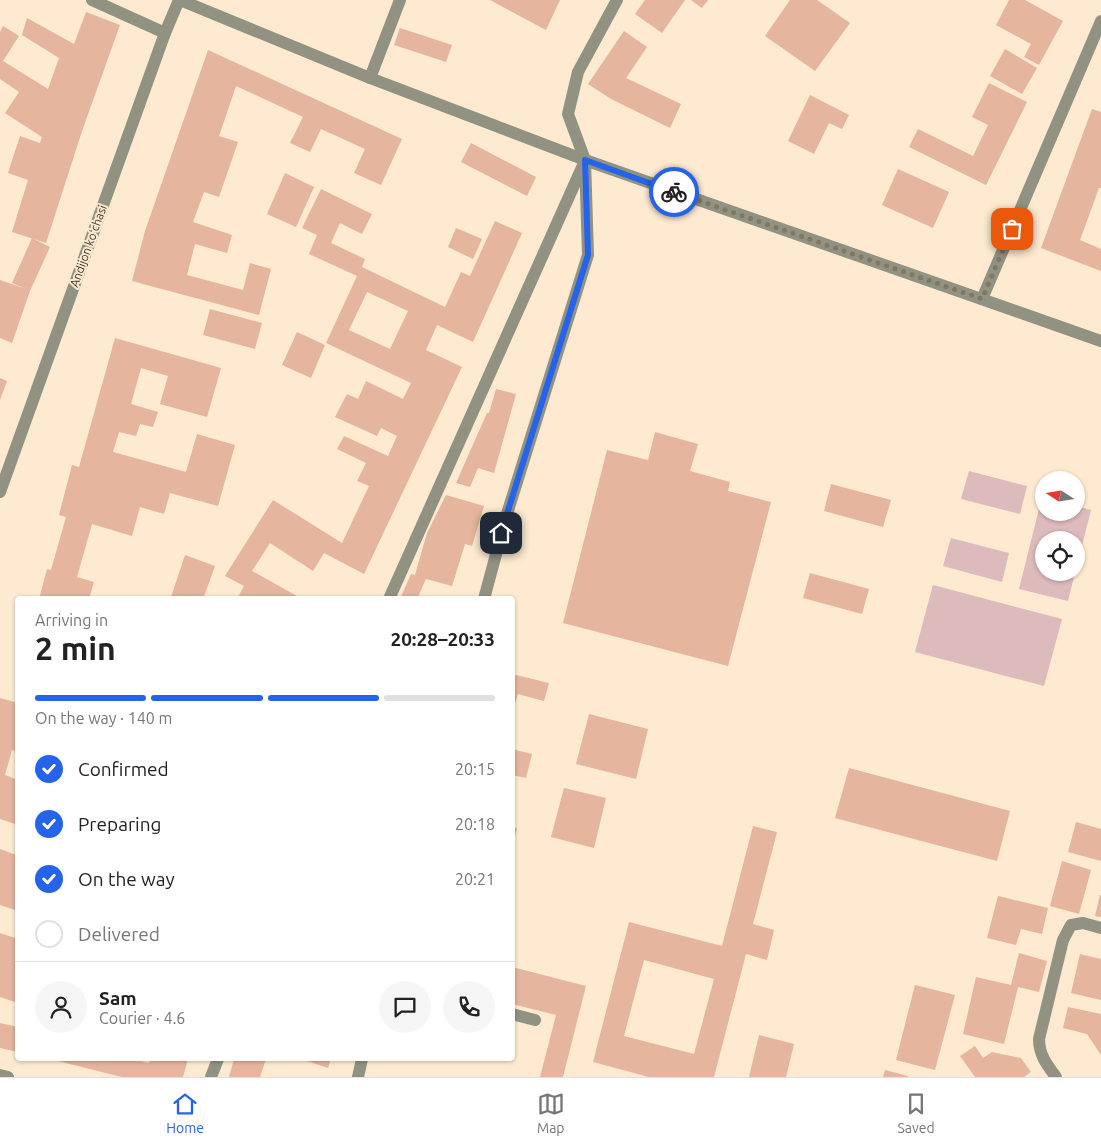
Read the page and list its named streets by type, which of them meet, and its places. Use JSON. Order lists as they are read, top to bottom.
{
  "streets": {
    "street": ["Andijon koʻchasi"]
  },
  "north": "left",
  "page": {
    "heading": ["2 min", "Arriving in", "20:28–20:33"],
    "panel": ["Sam", "Courier · 4.6"],
    "bar": "On the way · 140 m",
    "list": [
      ["Confirmed", "20:15"],
      ["Preparing", "20:18"],
      ["On the way", "20:21"],
      "Delivered"
    ],
    "tabs": ["Home", "Map", "Saved"]
  }
}
